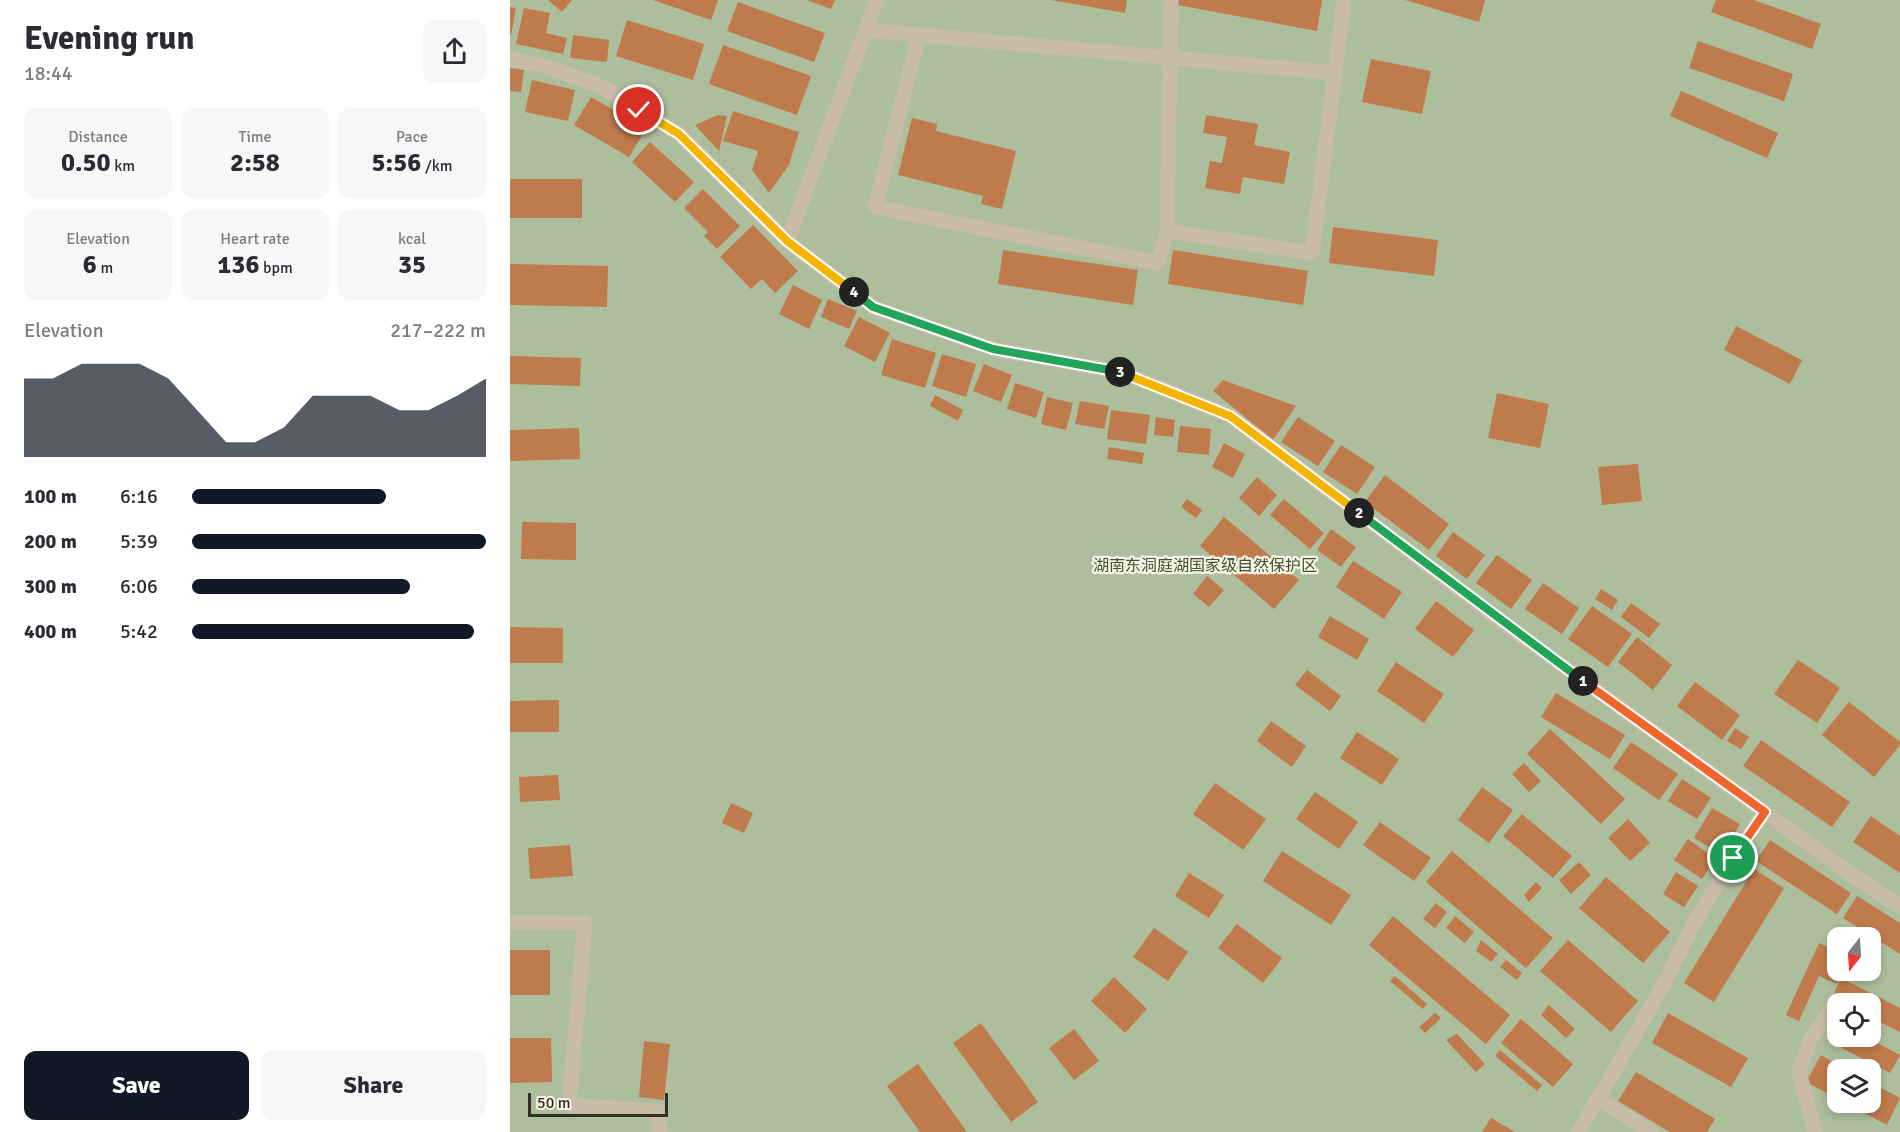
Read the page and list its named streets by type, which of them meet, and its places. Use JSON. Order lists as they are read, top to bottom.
{
  "parks": ["湖南东洞庭湖国家级自然保护区"],
  "scale_bar": "50 m",
  "north": "bottom",
  "page": {
    "heading": ["Evening run", "18:44"],
    "stats": [
      ["Distance", "0.50 km"],
      ["Time", "2:58"],
      ["Pace", "5:56 /km"],
      ["Elevation", "6 m"],
      ["Heart rate", "136 bpm"],
      ["kcal", "35"]
    ],
    "pins": [
      "4",
      "3",
      "2",
      "1"
    ],
    "chart": ["Elevation", "217–222 m"],
    "list": [
      {
        "name": "100 m",
        "note": "6:16"
      },
      {
        "name": "200 m",
        "note": "5:39"
      },
      {
        "name": "300 m",
        "note": "6:06"
      },
      {
        "name": "400 m",
        "note": "5:42"
      }
    ],
    "buttons": ["Save", "Share"],
    "scale": "50 m"
  }
}
